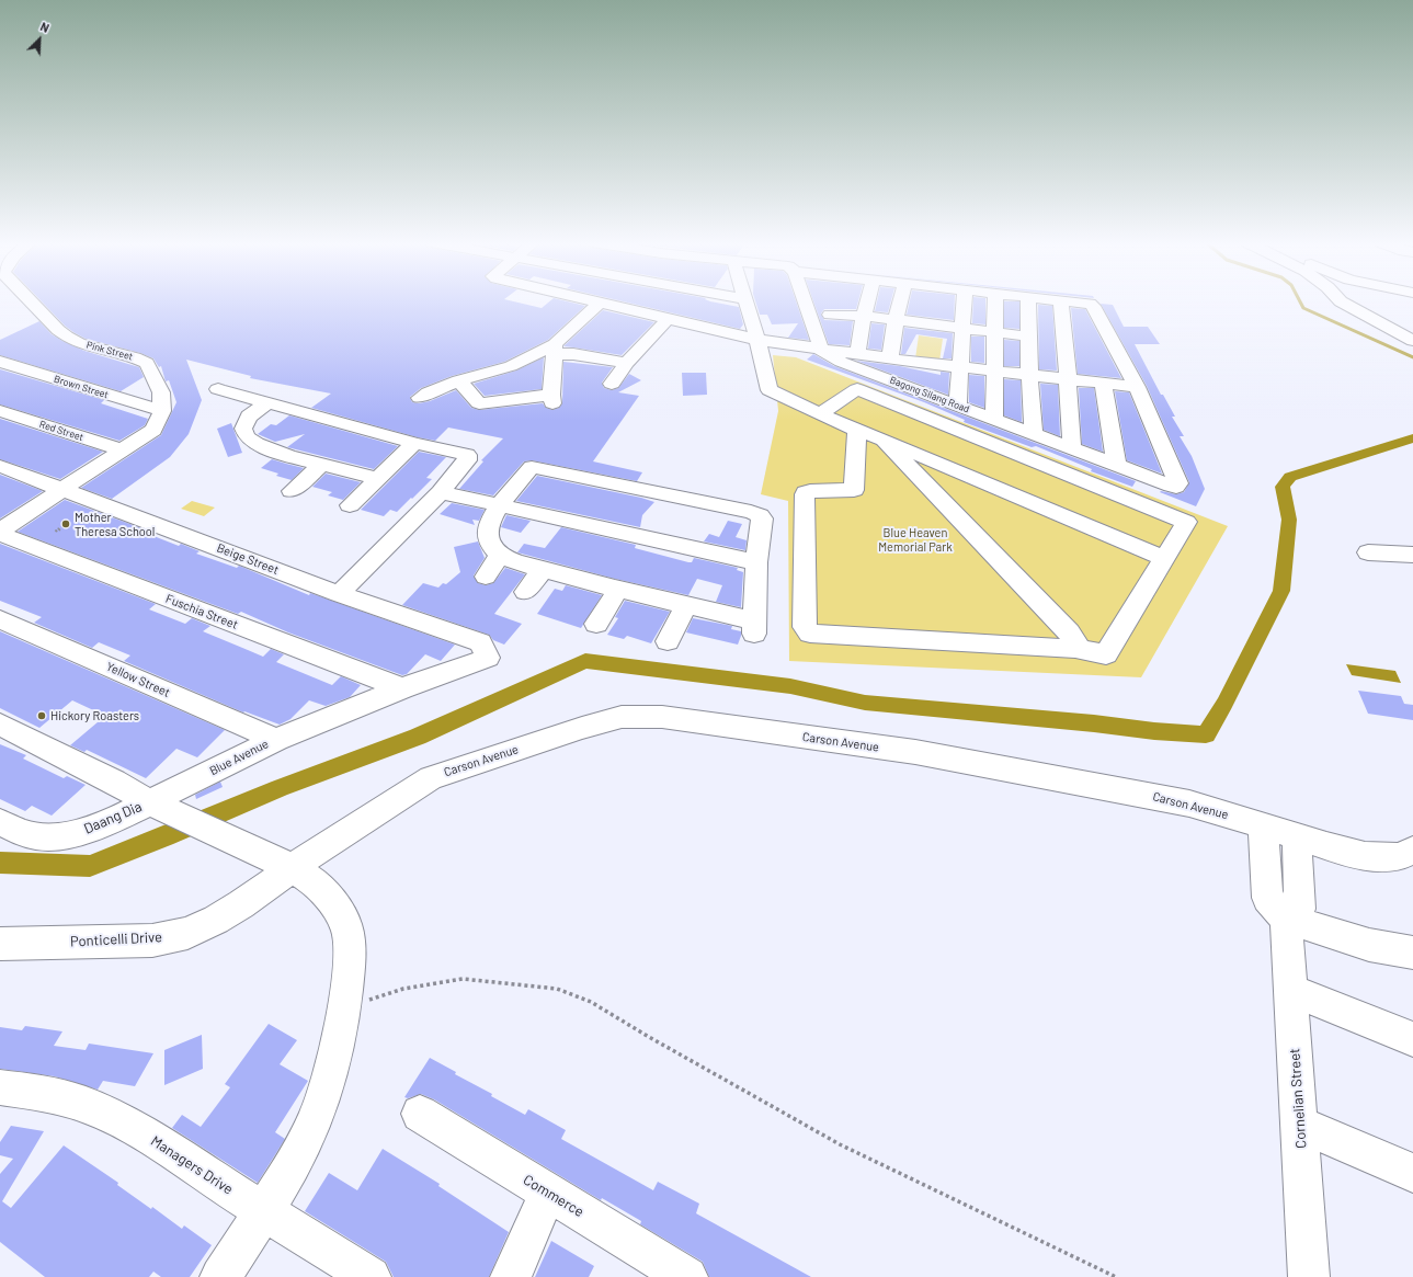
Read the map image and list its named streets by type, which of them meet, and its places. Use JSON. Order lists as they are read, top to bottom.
{
  "streets": {
    "street": [
      "Pink Street",
      "Brown Street",
      "Bagong Silang Road",
      "Red Street",
      "Beige Street",
      "Fuschia Street",
      "Yellow Street",
      "Carson Avenue",
      "Blue Avenue",
      "Daang Dia",
      "Ponticelli Drive",
      "Cornelian Street",
      "Managers Drive",
      "Commerce"
    ]
  },
  "crossings": [
    ["Pink Street", "Brown Street"],
    ["Beige Street", "Blue Avenue"],
    ["Fuschia Street", "Blue Avenue"],
    ["Yellow Street", "Blue Avenue"],
    ["Carson Avenue", "Ponticelli Drive"],
    ["Blue Avenue", "Daang Dia"]
  ],
  "parks": ["Blue Heaven Memorial Park"],
  "places": ["Mother Theresa School", "Hickory Roasters"],
  "north": "top right"
}
